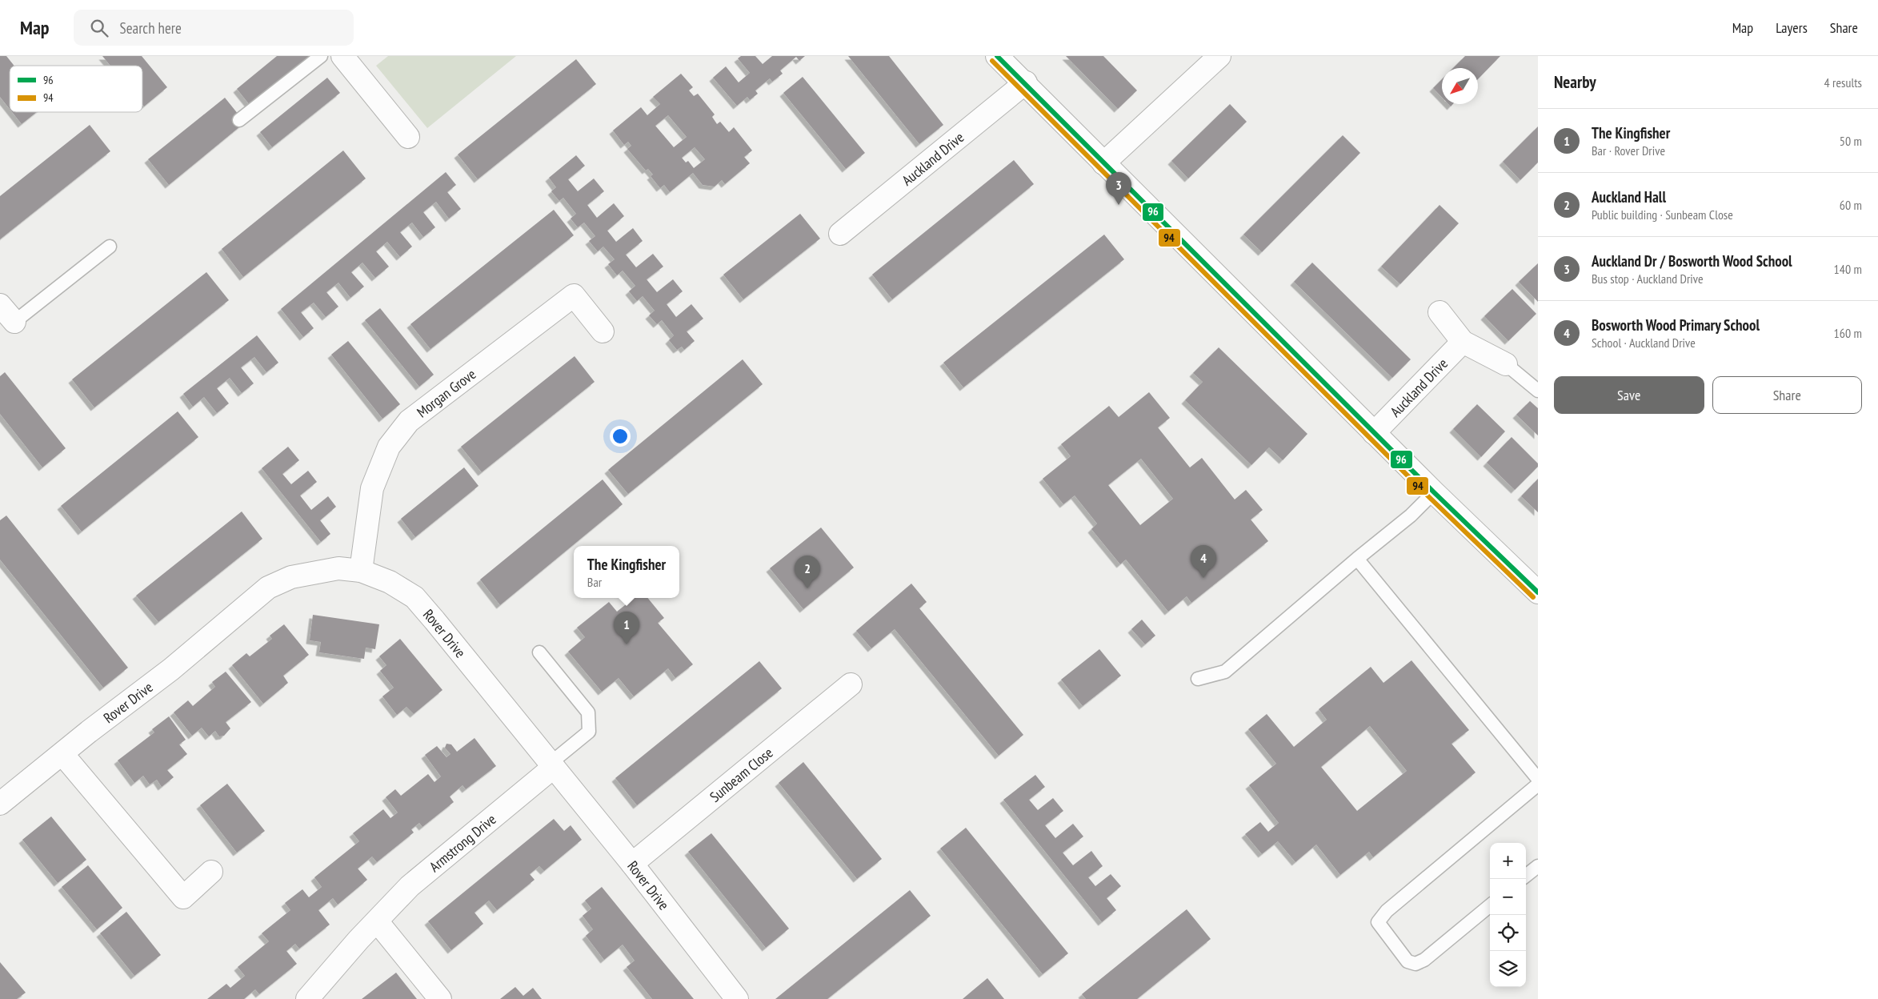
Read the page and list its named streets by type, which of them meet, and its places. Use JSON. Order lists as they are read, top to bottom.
{
  "streets": {
    "street": [
      "Auckland Drive",
      "Morgan Grove",
      "Rover Drive",
      "Sunbeam Close",
      "Armstrong Drive"
    ]
  },
  "crossings": [
    ["Morgan Grove", "Rover Drive"],
    ["Rover Drive", "Sunbeam Close"],
    ["Rover Drive", "Armstrong Drive"]
  ],
  "lines": ["transit line 96", "transit line 94"],
  "legend": ["96", "94"],
  "north": "bottom left",
  "page": {
    "header": "Map",
    "search": "Search here",
    "nav": ["Map", "Layers", "Share"],
    "heading": ["Nearby", "4 results"],
    "list": [
      {
        "mark": "1",
        "name": "The Kingfisher",
        "note": "Bar · Rover Drive",
        "value": "50 m"
      },
      {
        "mark": "2",
        "name": "Auckland Hall",
        "note": "Public building · Sunbeam Close",
        "value": "60 m"
      },
      {
        "mark": "3",
        "name": "Auckland Dr / Bosworth Wood School",
        "note": "Bus stop · Auckland Drive",
        "value": "140 m"
      },
      {
        "mark": "4",
        "name": "Bosworth Wood Primary School",
        "note": "School · Auckland Drive",
        "value": "160 m"
      }
    ],
    "pins": [
      "3",
      "4",
      "2",
      "1"
    ],
    "buttons": ["Save", "Share"],
    "popup": ["The Kingfisher", "Bar"],
    "map_buttons": ["+", "−"]
  }
}
